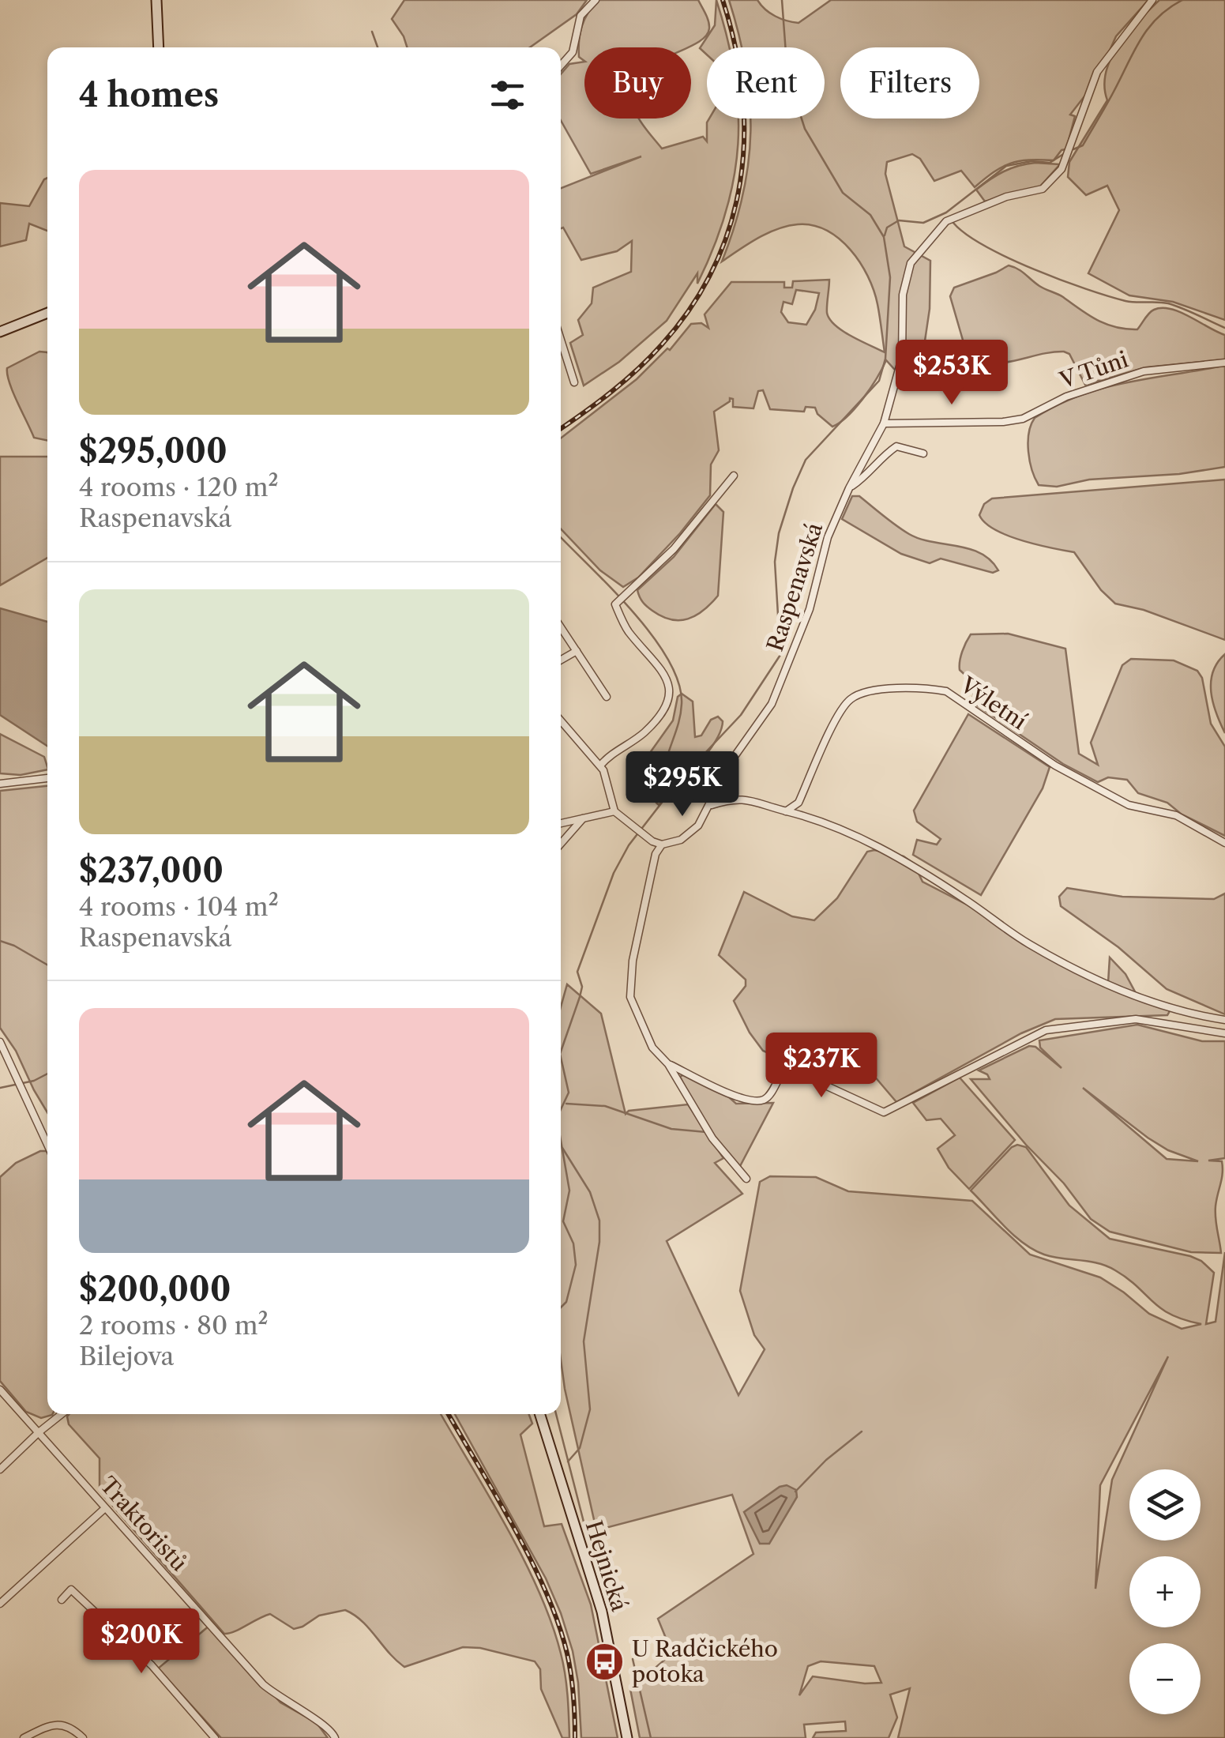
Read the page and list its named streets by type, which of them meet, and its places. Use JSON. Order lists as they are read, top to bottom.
{
  "streets": {
    "main road": ["Hejnická"],
    "street": [
      "V Tůni",
      "Raspenavská",
      "Výletní",
      "Traktoristů"
    ]
  },
  "crossings": [
    ["V Tůni", "Raspenavská"]
  ],
  "places": {
    "bus stop": ["U Radčického potoka"]
  },
  "page": {
    "chip": ["Buy", "Rent", "Filters"],
    "heading": "4 homes",
    "list": [
      {
        "name": "$295,000",
        "note": "4 rooms · 120 m² · Raspenavská"
      },
      {
        "name": "$237,000",
        "note": "4 rooms · 104 m² · Raspenavská"
      },
      {
        "name": "$200,000",
        "note": "2 rooms · 80 m² · Bilejova"
      }
    ],
    "price": [
      "$253K",
      "$295K",
      "$237K",
      "$200K"
    ],
    "map_buttons": ["+", "−"]
  }
}
